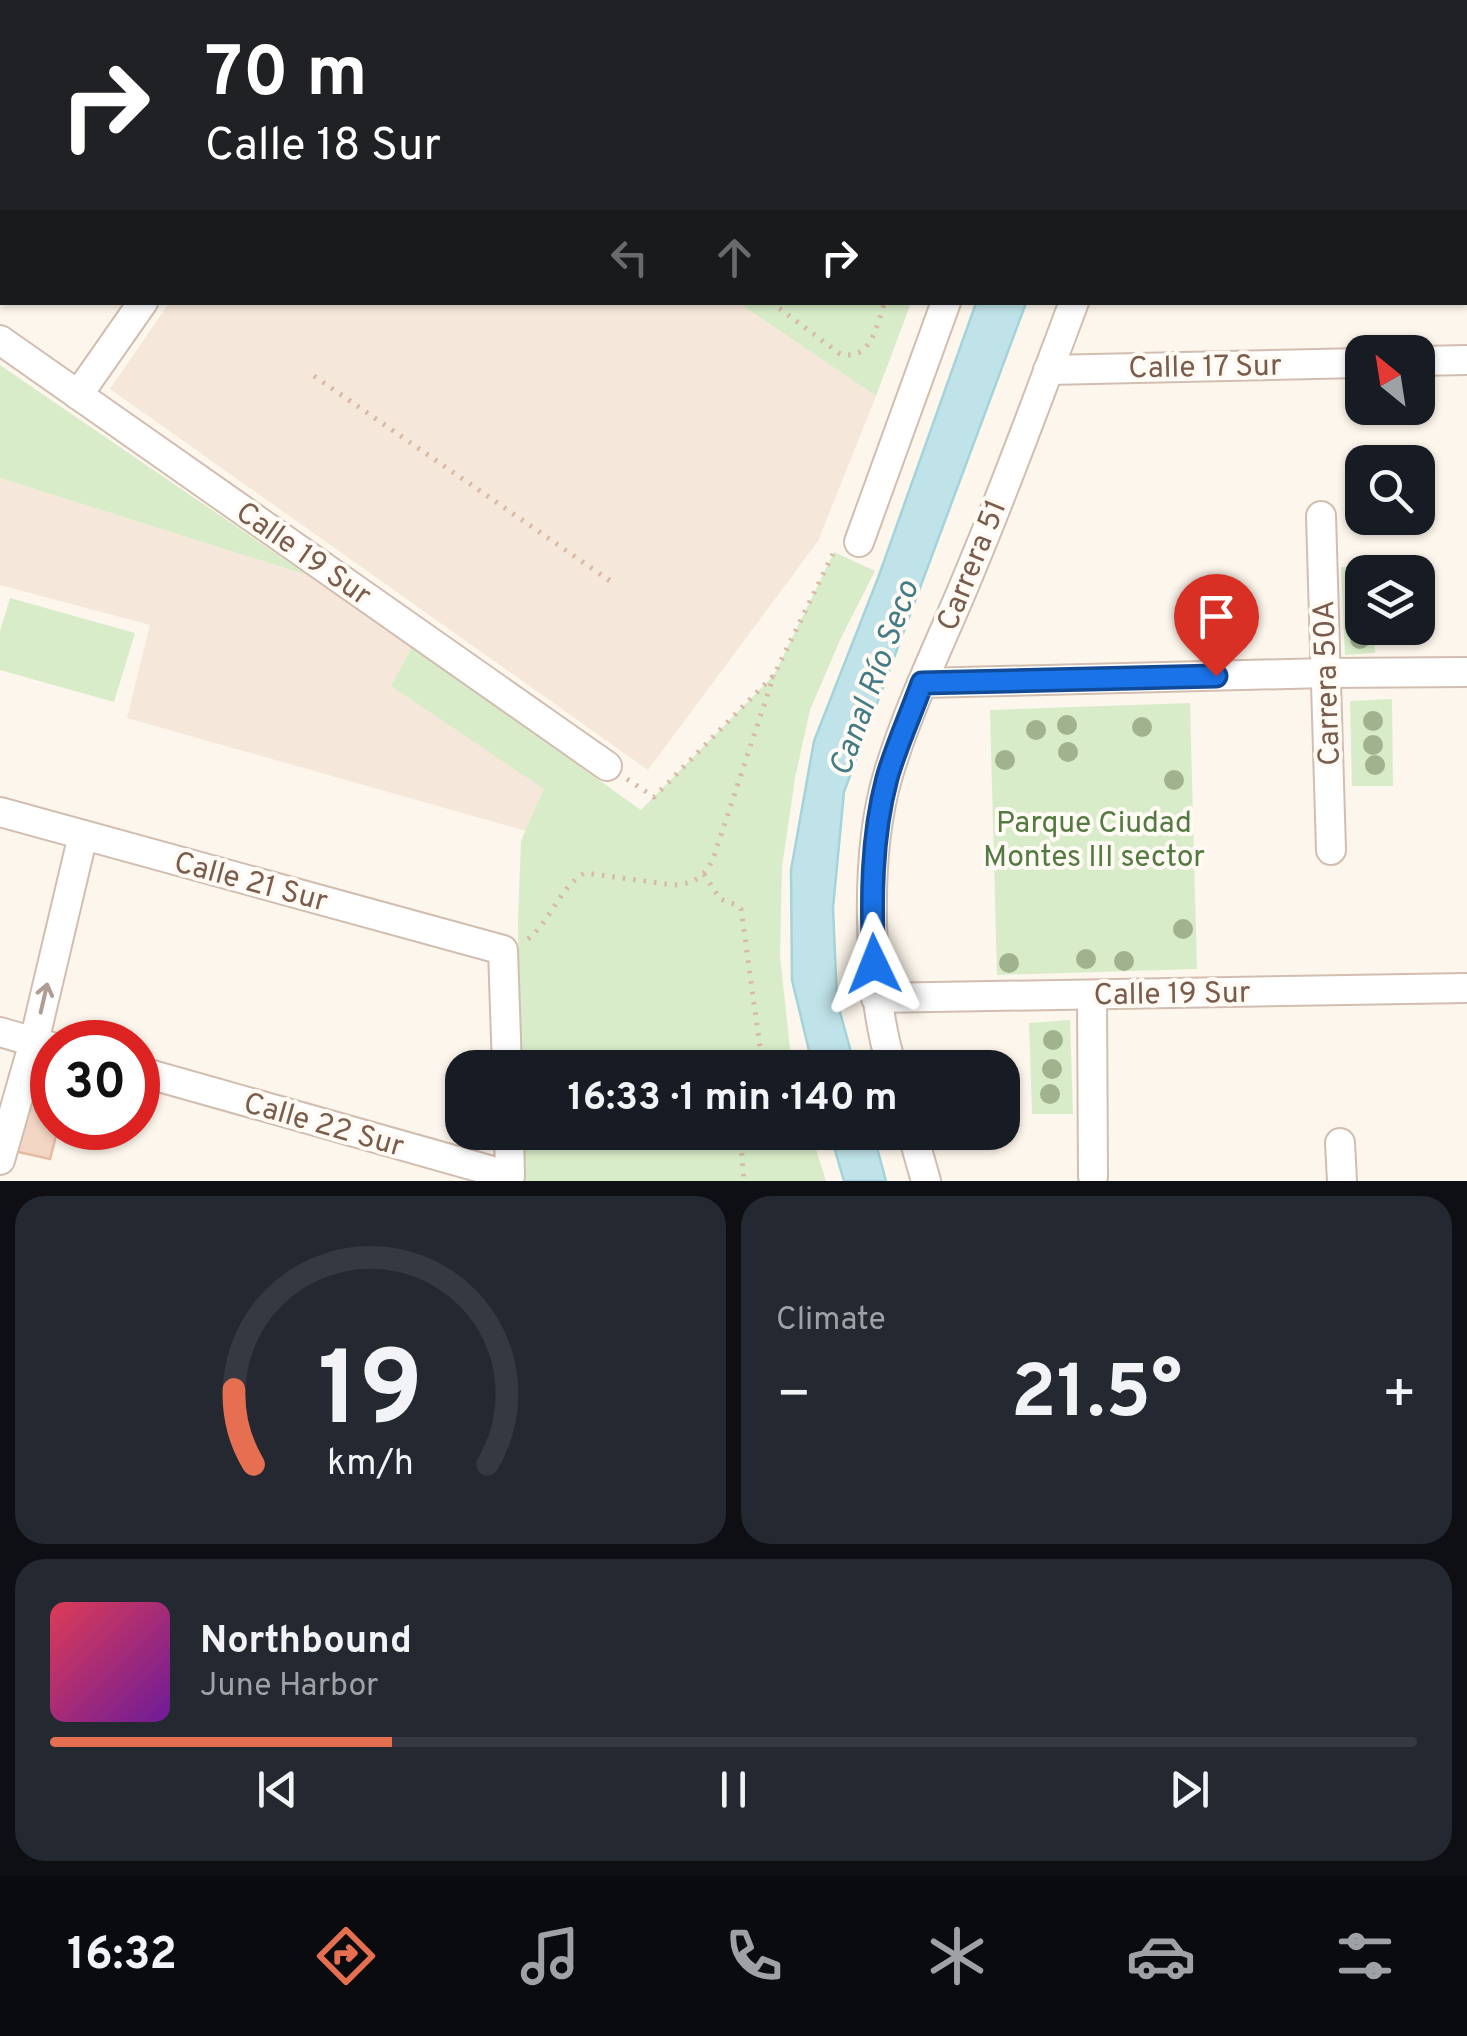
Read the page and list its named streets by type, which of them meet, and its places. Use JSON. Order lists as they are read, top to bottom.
{
  "streets": {
    "street": [
      "Calle 17 Sur",
      "Calle 19 Sur",
      "Carrera 51",
      "Carrera 50A",
      "Calle 21 Sur",
      "Calle 22 Sur"
    ]
  },
  "crossings": [
    ["Calle 17 Sur", "Carrera 51"],
    ["Calle 19 Sur", "Carrera 51"]
  ],
  "water": ["Canal Río Seco"],
  "parks": ["Parque Ciudad Montes III sector"],
  "north": "top left",
  "page": {
    "turn": ["70 m", "Calle 18 Sur"],
    "limit": "30",
    "trip": "16:33 · 1 min · 140 m",
    "tile": "Climate",
    "heat": ["−", "21.5°", "+"],
    "song": ["Northbound", "June Harbor"],
    "tabs": "16:32",
    "gauge": ["19", "km/h"]
  }
}
